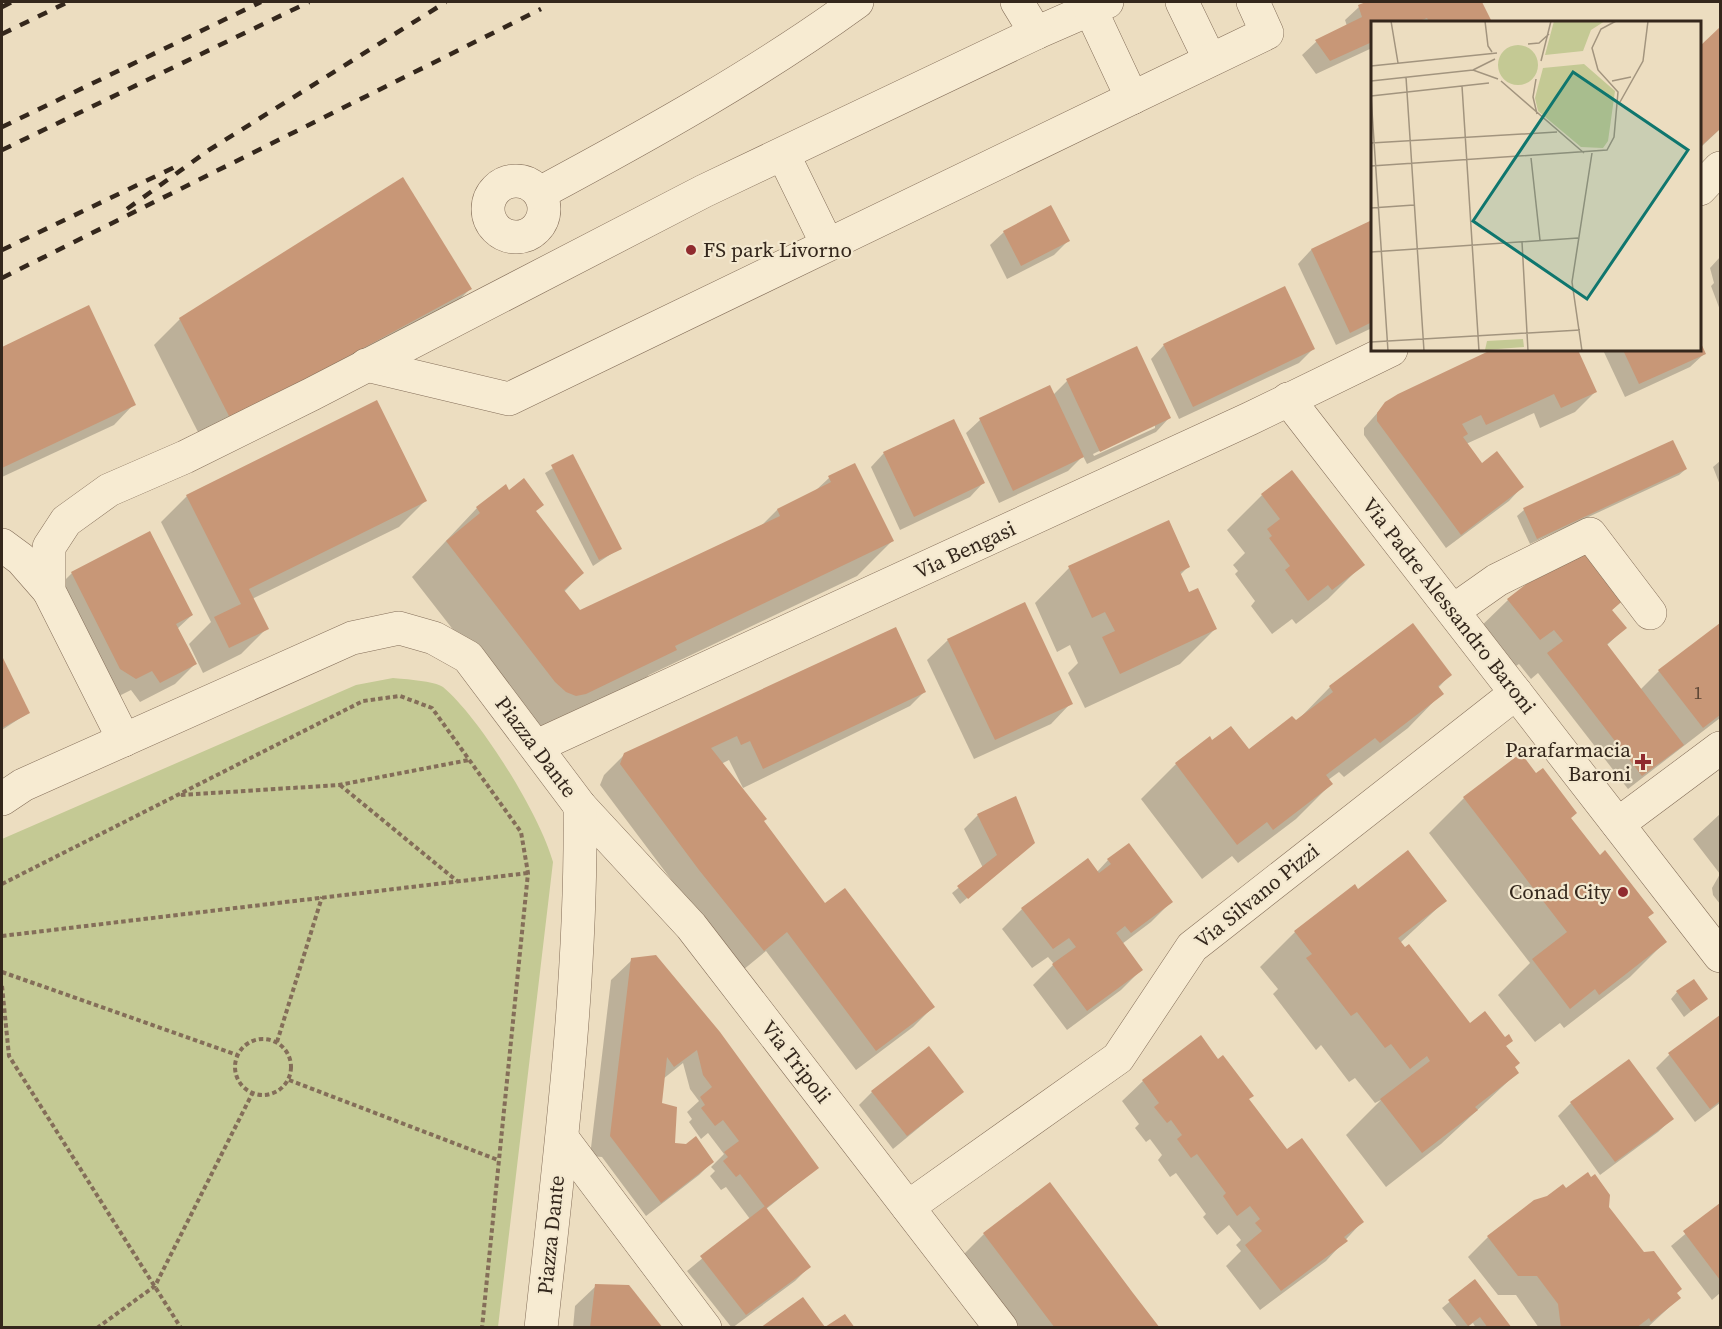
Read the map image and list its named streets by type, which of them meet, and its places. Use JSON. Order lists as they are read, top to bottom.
{
  "streets": {
    "street": [
      "Via Bengasi",
      "Via Padre Alessandro Baroni",
      "Piazza Dante",
      "Via Silvano Pizzi",
      "Via Tripoli"
    ]
  },
  "crossings": [
    ["Via Bengasi", "Via Padre Alessandro Baroni"],
    ["Via Bengasi", "Piazza Dante"],
    ["Via Padre Alessandro Baroni", "Via Silvano Pizzi"],
    ["Piazza Dante", "Via Tripoli"],
    ["Via Silvano Pizzi", "Via Tripoli"]
  ],
  "places": {
    "other": ["FS park Livorno", "Conad City"],
    "health": ["Parafarmacia Baroni"]
  },
  "house_numbers": ["1"]
}
